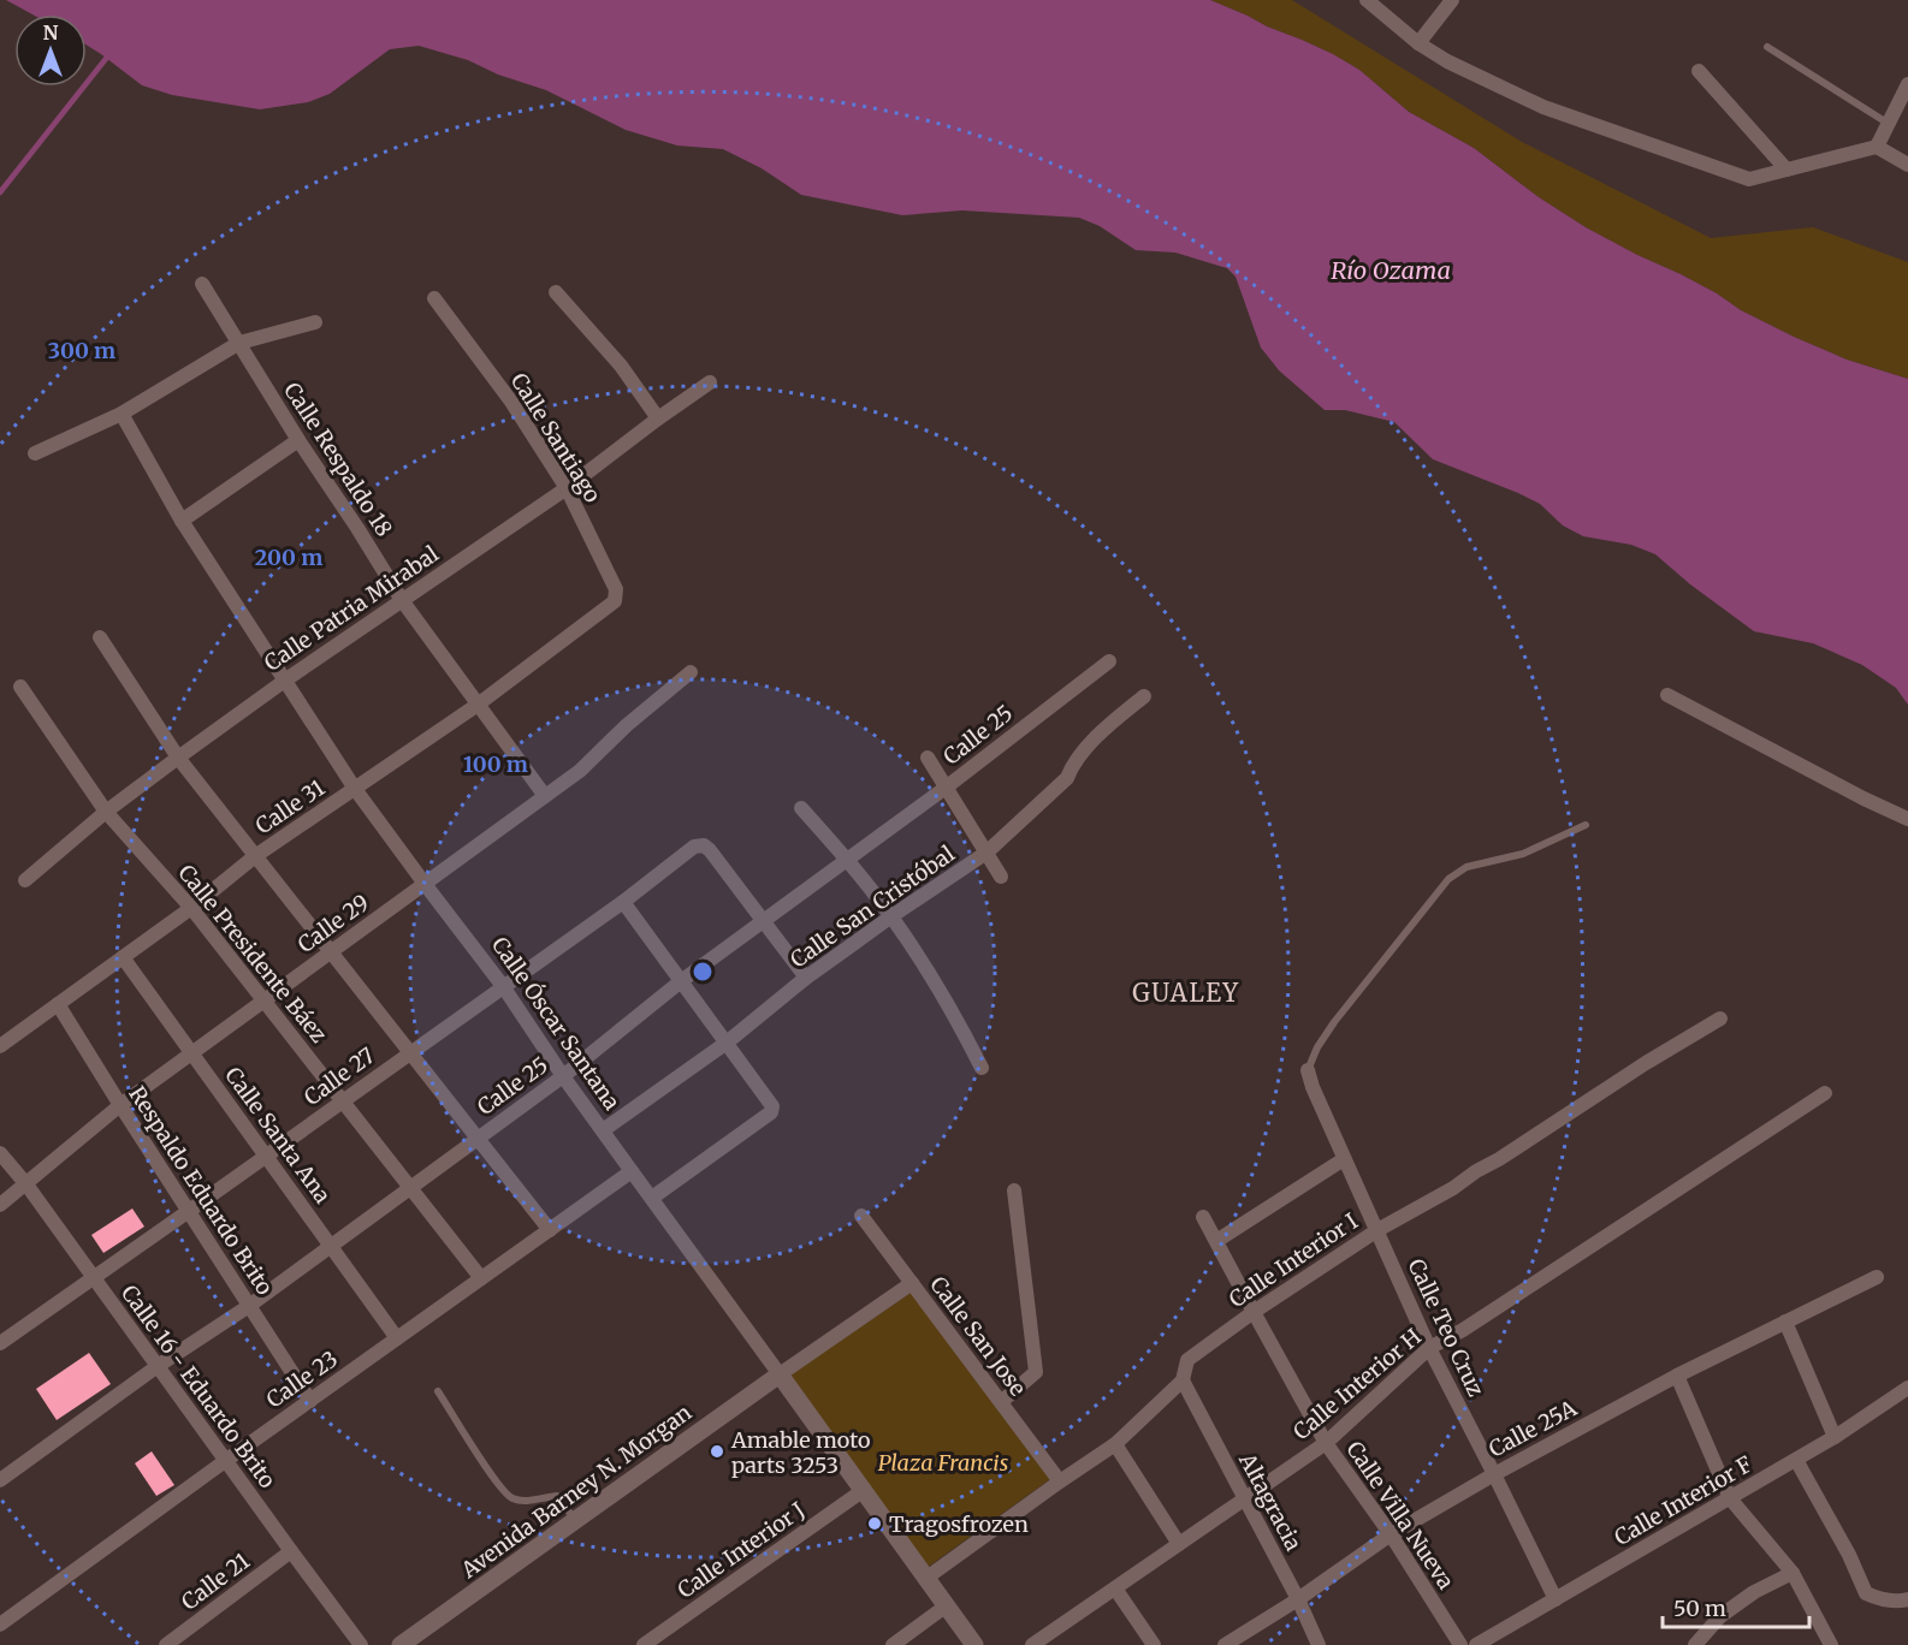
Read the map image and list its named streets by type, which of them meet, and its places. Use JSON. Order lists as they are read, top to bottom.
{
  "streets": {
    "street": [
      "Calle Santiago",
      "Calle Respaldo 18",
      "Calle Patria Mirabal",
      "Calle 25",
      "Calle 31",
      "Calle San Cristóbal",
      "Calle 29",
      "Calle Presidente Báez",
      "Calle Óscar Santana",
      "Calle 27",
      "Calle Santa Ana",
      "Respaldo Eduardo Brito",
      "Calle Interior I",
      "Calle Teo Cruz",
      "Calle San Jose",
      "Calle 23",
      "Calle Interior H",
      "Calle 16 - Eduardo Brito",
      "Calle 25A",
      "Avenida Barney N. Morgan",
      "Calle Interior F",
      "Altagracia",
      "Calle Villa Nueva",
      "Calle Interior J",
      "Calle 21"
    ]
  },
  "crossings": [
    ["Calle Santiago", "Calle Patria Mirabal"],
    ["Calle Santiago", "Calle 31"],
    ["Calle Respaldo 18", "Calle Patria Mirabal"],
    ["Calle Respaldo 18", "Calle 31"],
    ["Calle Respaldo 18", "Calle 29"],
    ["Calle Patria Mirabal", "Calle Presidente Báez"],
    ["Calle Patria Mirabal", "Calle Óscar Santana"],
    ["Calle 25", "Calle Presidente Báez"],
    ["Calle 25", "Calle Óscar Santana"],
    ["Calle 25", "Calle 27"],
    ["Calle 25", "Calle Santa Ana"],
    ["Calle 25", "Respaldo Eduardo Brito"],
    ["Calle 25", "Calle 16 - Eduardo Brito"],
    ["Calle 31", "Calle Presidente Báez"],
    ["Calle 31", "Calle Óscar Santana"],
    ["Calle 31", "Calle Santa Ana"],
    ["Calle 31", "Respaldo Eduardo Brito"],
    ["Calle San Cristóbal", "Calle Óscar Santana"],
    ["Calle 29", "Calle Presidente Báez"],
    ["Calle 29", "Calle Óscar Santana"],
    ["Calle 29", "Calle Santa Ana"],
    ["Calle 29", "Respaldo Eduardo Brito"],
    ["Calle 29", "Calle 16 - Eduardo Brito"],
    ["Calle Presidente Báez", "Calle 27"],
    ["Calle Presidente Báez", "Calle 23"],
    ["Calle Óscar Santana", "Calle 27"],
    ["Calle Óscar Santana", "Calle Interior I"],
    ["Calle Óscar Santana", "Calle 23"],
    ["Calle Óscar Santana", "Avenida Barney N. Morgan"],
    ["Calle Óscar Santana", "Calle Interior J"],
    ["Calle 27", "Calle Santa Ana"],
    ["Calle 27", "Respaldo Eduardo Brito"],
    ["Calle 27", "Calle 16 - Eduardo Brito"],
    ["Calle Santa Ana", "Calle 23"],
    ["Respaldo Eduardo Brito", "Calle 23"],
    ["Calle Interior I", "Calle Teo Cruz"],
    ["Calle Interior I", "Calle San Jose"],
    ["Calle Interior I", "Altagracia"],
    ["Calle Interior I", "Calle Villa Nueva"],
    ["Calle Teo Cruz", "Calle Interior H"],
    ["Calle Teo Cruz", "Calle 25A"],
    ["Calle Teo Cruz", "Calle Interior F"],
    ["Calle 23", "Calle 16 - Eduardo Brito"],
    ["Calle Interior H", "Altagracia"],
    ["Calle Interior H", "Calle Villa Nueva"],
    ["Calle 16 - Eduardo Brito", "Calle 21"],
    ["Calle 25A", "Altagracia"],
    ["Calle 25A", "Calle Villa Nueva"]
  ],
  "districts": ["GUALEY"],
  "water": ["Río Ozama"],
  "parks": ["Plaza Francis"],
  "places": ["Amable moto parts 3253", "Tragosfrozen"],
  "scale_bar": "50 m",
  "north": "top",
  "rings": ["300 m", "200 m", "100 m"]
}
